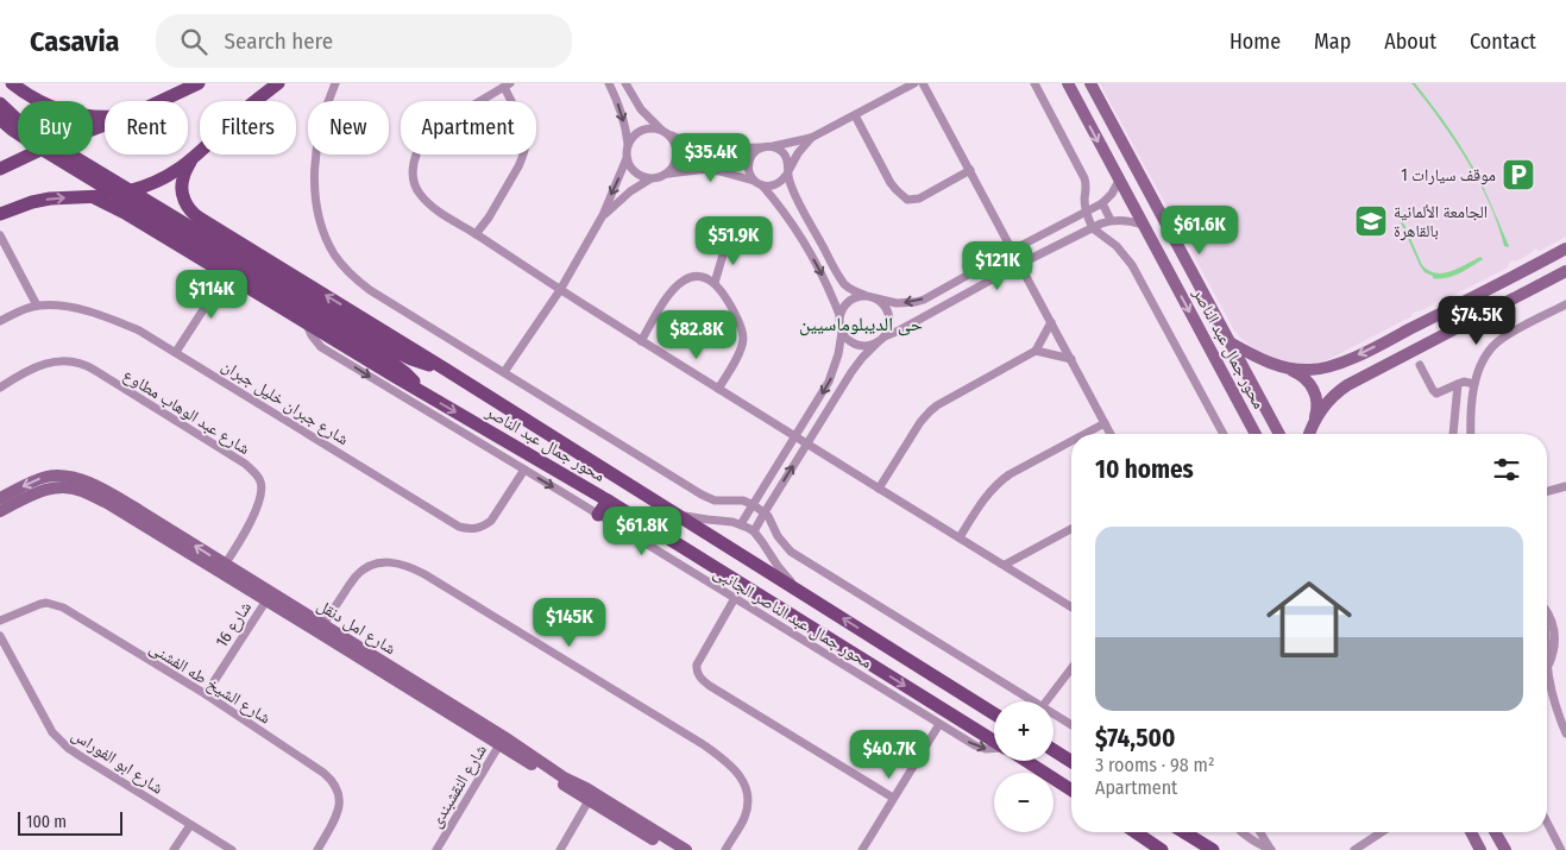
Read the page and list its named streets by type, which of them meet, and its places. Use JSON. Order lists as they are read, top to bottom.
{
  "streets": {
    "main road": ["محور جمال عبد الناصر", "شارع امل دنقل"],
    "street": [
      "شارع جبران خليل جبران",
      "شارع عبد الوهاب مطاوع",
      "محور جمال عبد الناصر الجانبى",
      "شارع 16",
      "شارع الشيخ طه الفشنى",
      "شارع ابو الفوراس",
      "شارع النقشبندى"
    ]
  },
  "crossings": [
    ["محور جمال عبد الناصر", "محور جمال عبد الناصر الجانبى"],
    ["شارع جبران خليل جبران", "محور جمال عبد الناصر الجانبى"],
    ["شارع عبد الوهاب مطاوع", "شارع امل دنقل"],
    ["شارع 16", "شارع امل دنقل"],
    ["شارع 16", "شارع الشيخ طه الفشنى"],
    ["شارع امل دنقل", "شارع النقشبندى"]
  ],
  "districts": ["حى الديبلوماسيين"],
  "places": {
    "parking": ["موقف سيارات 1"],
    "school or university": ["الجامعة الألمانية بالقاهرة"]
  },
  "scale_bar": "100 m",
  "page": {
    "header": "Casavia",
    "search": "Search here",
    "nav": [
      "Home",
      "Map",
      "About",
      "Contact"
    ],
    "chip": [
      "Buy",
      "Rent",
      "Filters",
      "New",
      "Apartment"
    ],
    "price": [
      "$35.4K",
      "$61.6K",
      "$51.9K",
      "$121K",
      "$114K",
      "$74.5K",
      "$82.8K",
      "$61.8K",
      "$145K",
      "$40.7K"
    ],
    "heading": "10 homes",
    "list": [
      {
        "name": "$74,500",
        "note": "3 rooms · 98 m² · Apartment"
      }
    ],
    "map_buttons": ["+", "−"],
    "scale": "100 m"
  }
}
